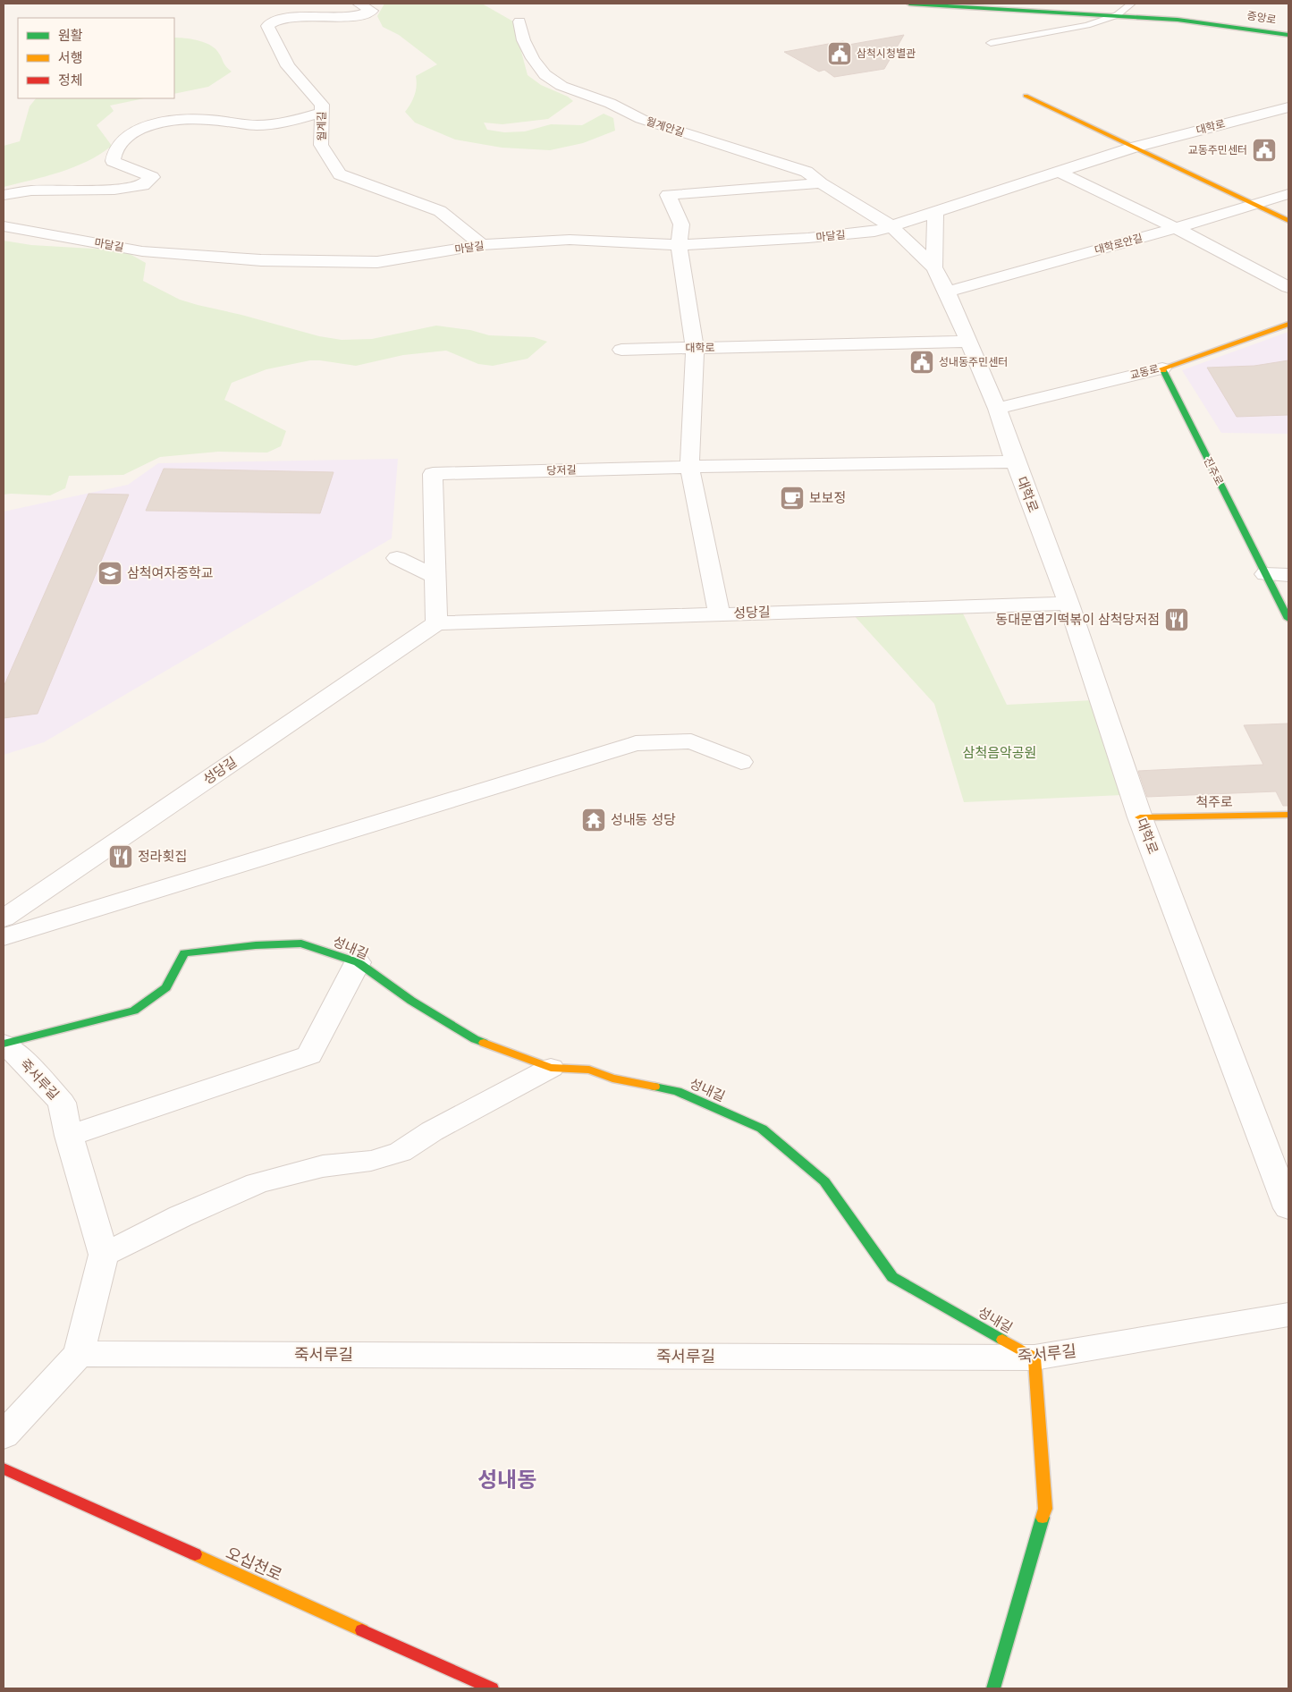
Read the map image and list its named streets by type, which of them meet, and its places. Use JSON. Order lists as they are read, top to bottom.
{
  "streets": {
    "street": [
      "중앙로",
      "월계길",
      "월계안길",
      "대학로",
      "마달길",
      "대학로안길",
      "교동로",
      "당저길",
      "진주로",
      "성당길",
      "척주로",
      "성내길",
      "죽서루길",
      "오십천로"
    ]
  },
  "crossings": [
    ["월계길", "마달길"],
    ["월계안길", "대학로"],
    ["월계안길", "마달길"],
    ["대학로", "마달길"],
    ["대학로", "대학로안길"],
    ["대학로", "교동로"],
    ["대학로", "당저길"],
    ["대학로", "성당길"],
    ["대학로", "척주로"],
    ["교동로", "진주로"],
    ["성내길", "죽서루길"]
  ],
  "districts": ["성내동"],
  "parks": ["삼척음악공원"],
  "places": {
    "public building": ["삼척시청별관", "교동주민센터", "성내동주민센터"],
    "cafe": ["보보정"],
    "school or university": ["삼척여자중학교"],
    "restaurant": ["동대문엽기떡볶이 삼척당저점", "정라횟집"],
    "temple": ["성내동 성당"]
  },
  "legend": ["원활", "서행", "정체"]
}
